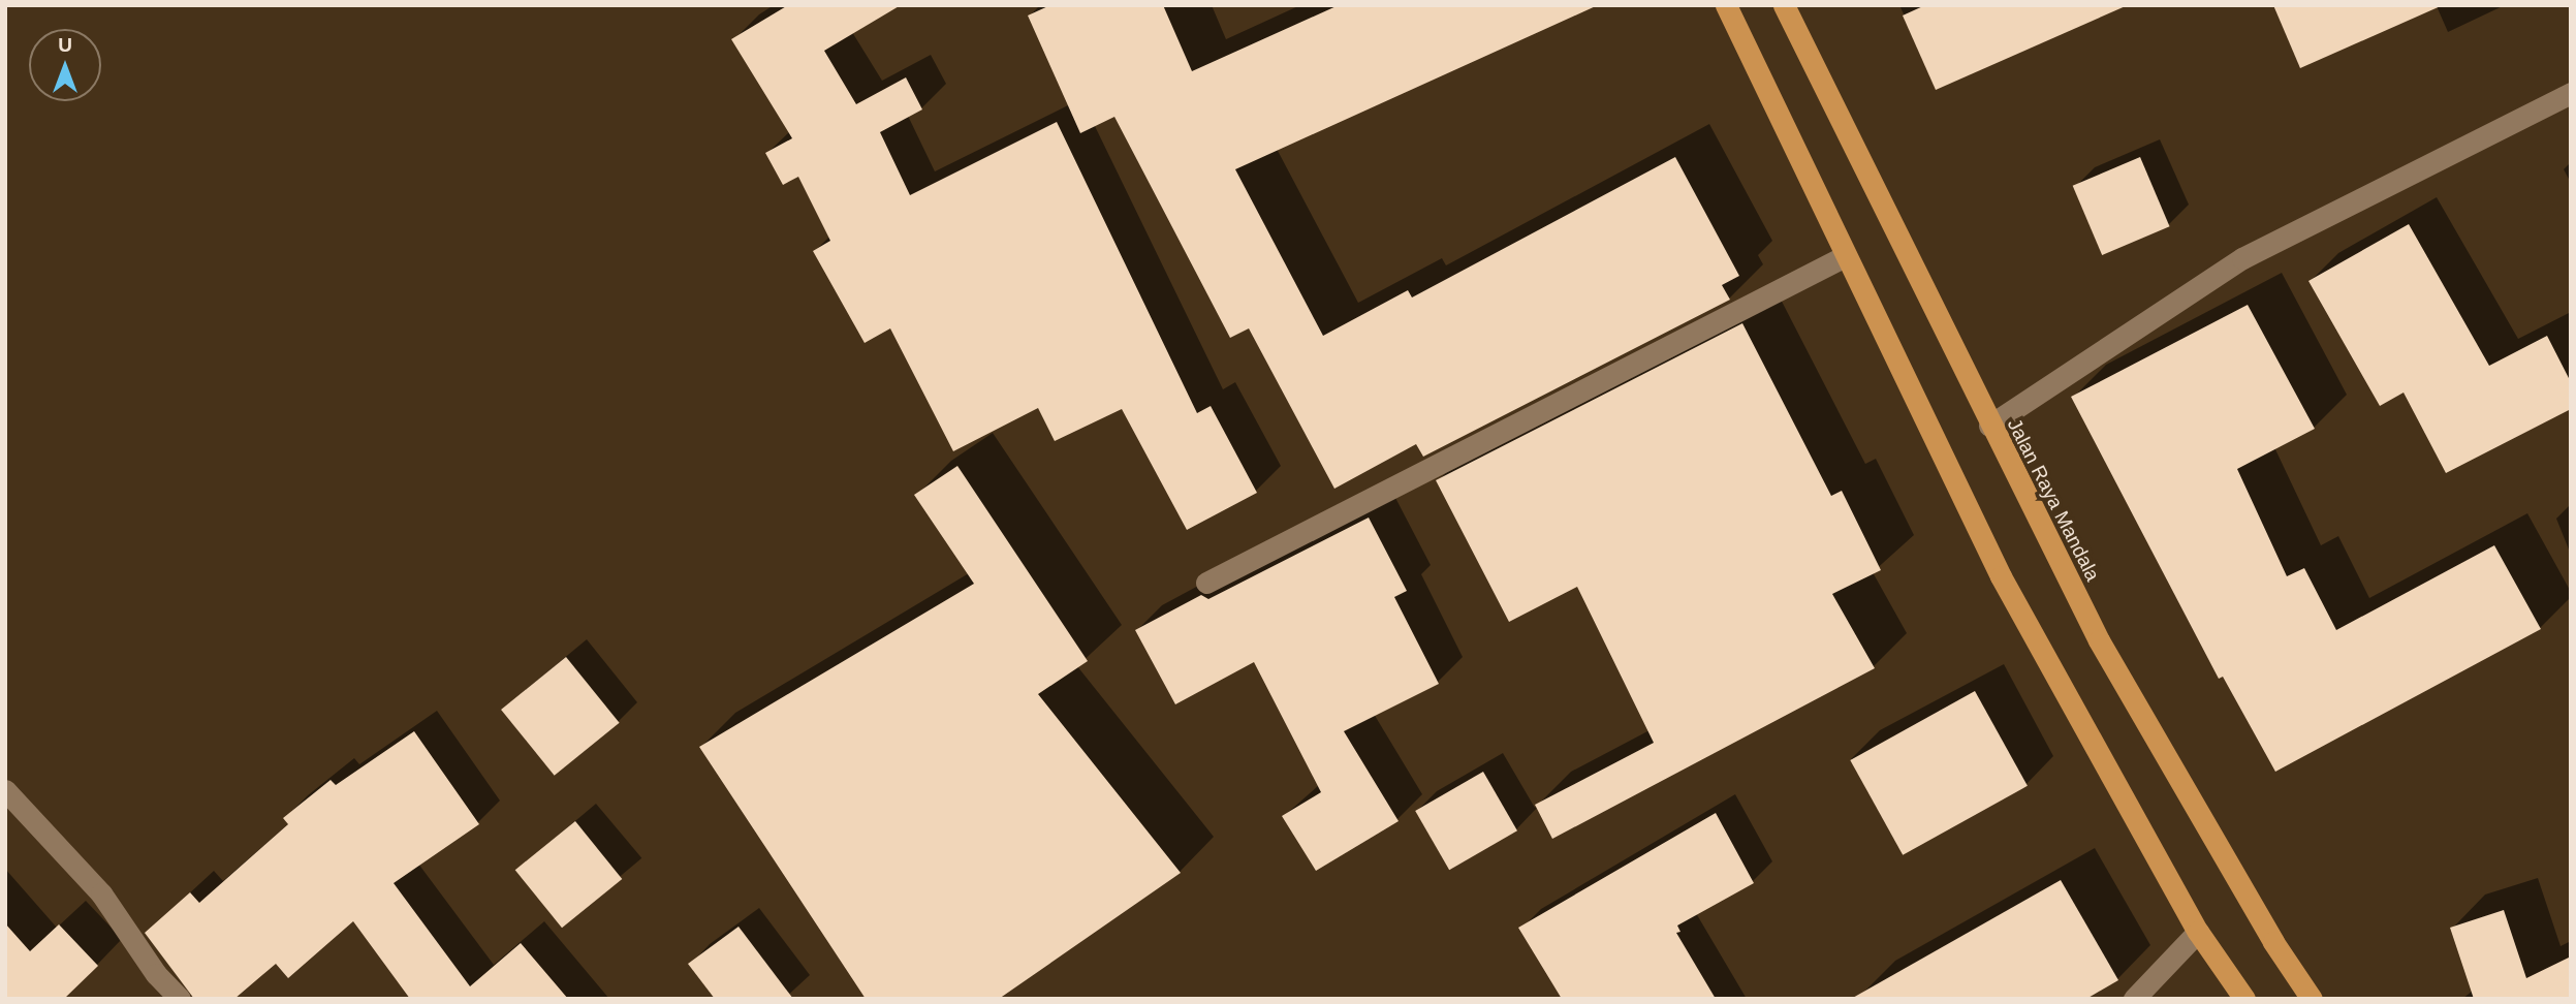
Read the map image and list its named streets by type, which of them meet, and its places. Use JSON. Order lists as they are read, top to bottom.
{
  "streets": {
    "highway": ["Jalan Raya Mandala"]
  },
  "north": "top"
}
